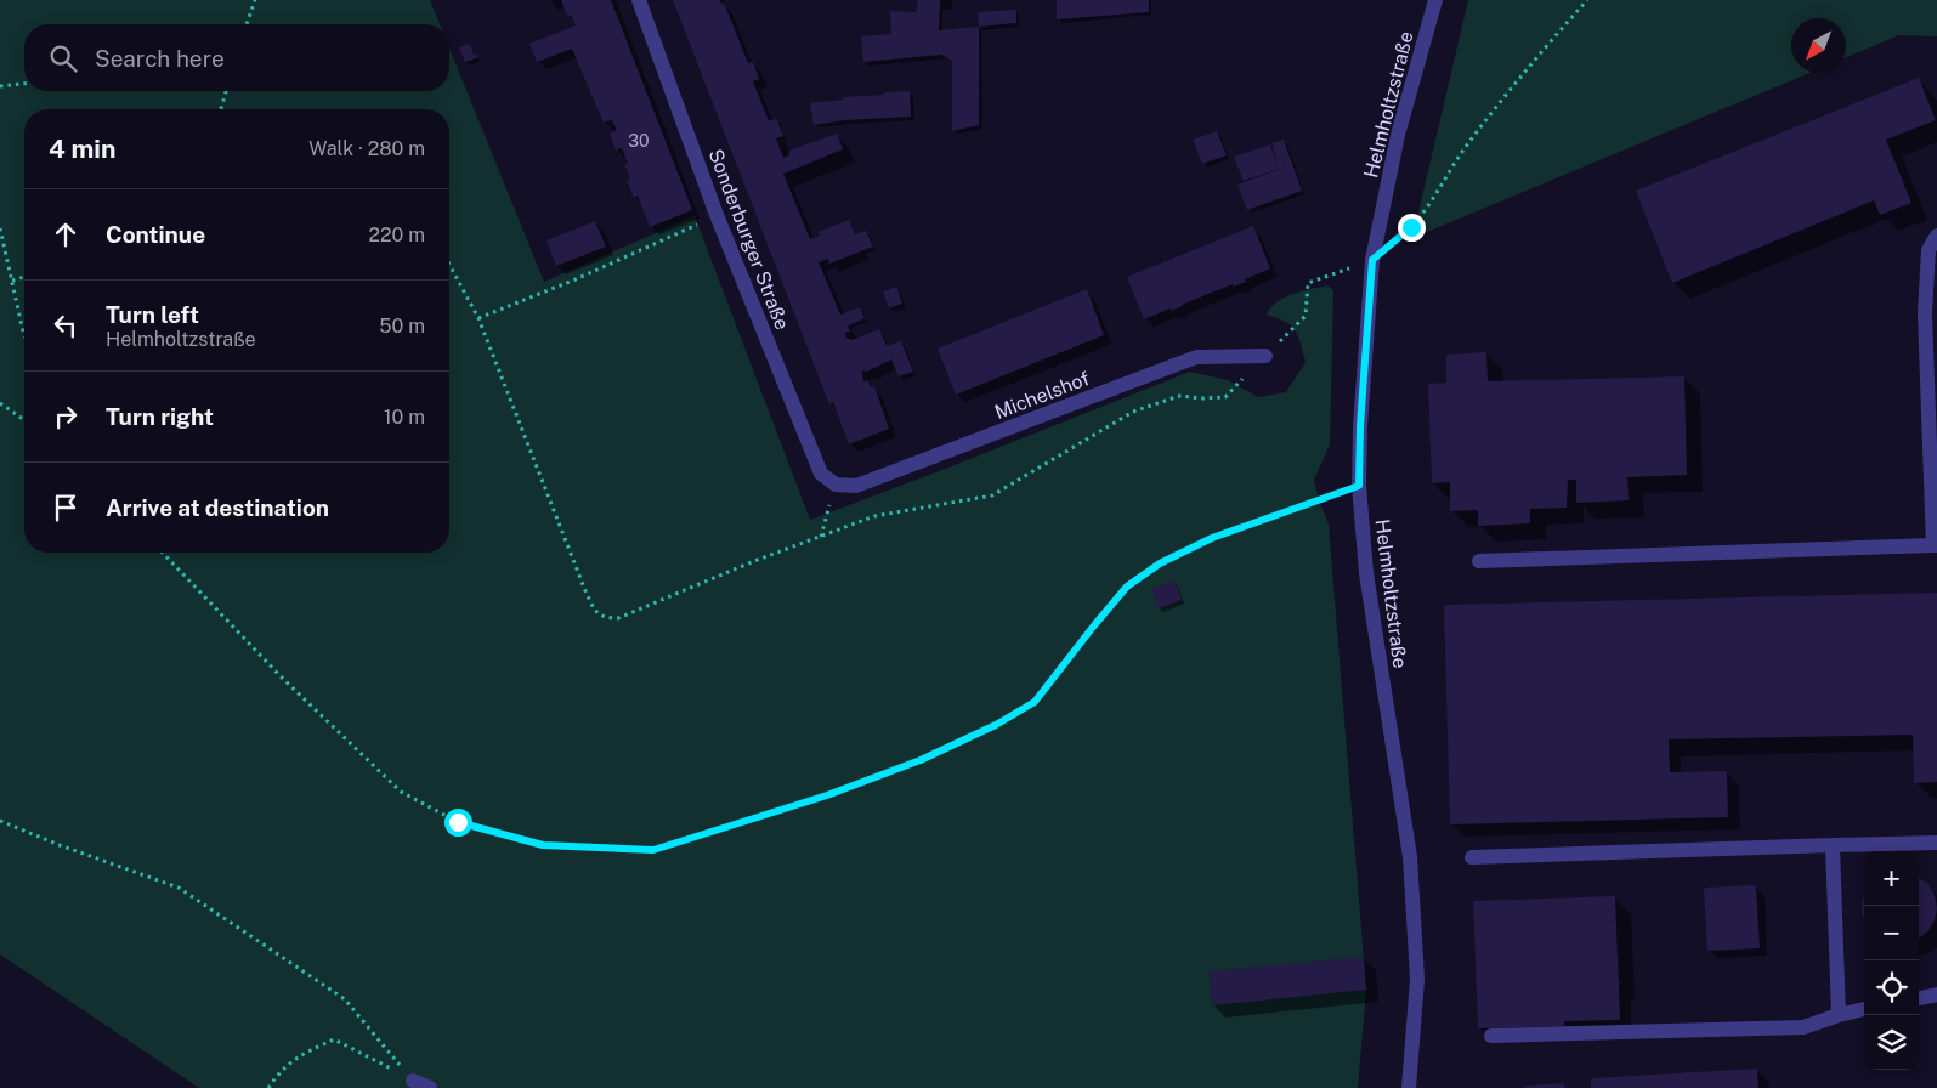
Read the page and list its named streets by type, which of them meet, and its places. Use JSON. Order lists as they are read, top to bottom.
{
  "streets": {
    "street": ["Helmholtzstraße", "Sonderburger Straße", "Michelshof"]
  },
  "crossings": [
    ["Sonderburger Straße", "Michelshof"]
  ],
  "house_numbers": ["30"],
  "north": "bottom left",
  "page": {
    "search": "Search here",
    "heading": ["4 min", "Walk · 280 m"],
    "list": [
      ["Continue", "220 m"],
      ["Turn left", "Helmholtzstraße", "50 m"],
      ["Turn right", "10 m"],
      "Arrive at destination"
    ],
    "map_buttons": ["+", "−"]
  }
}
